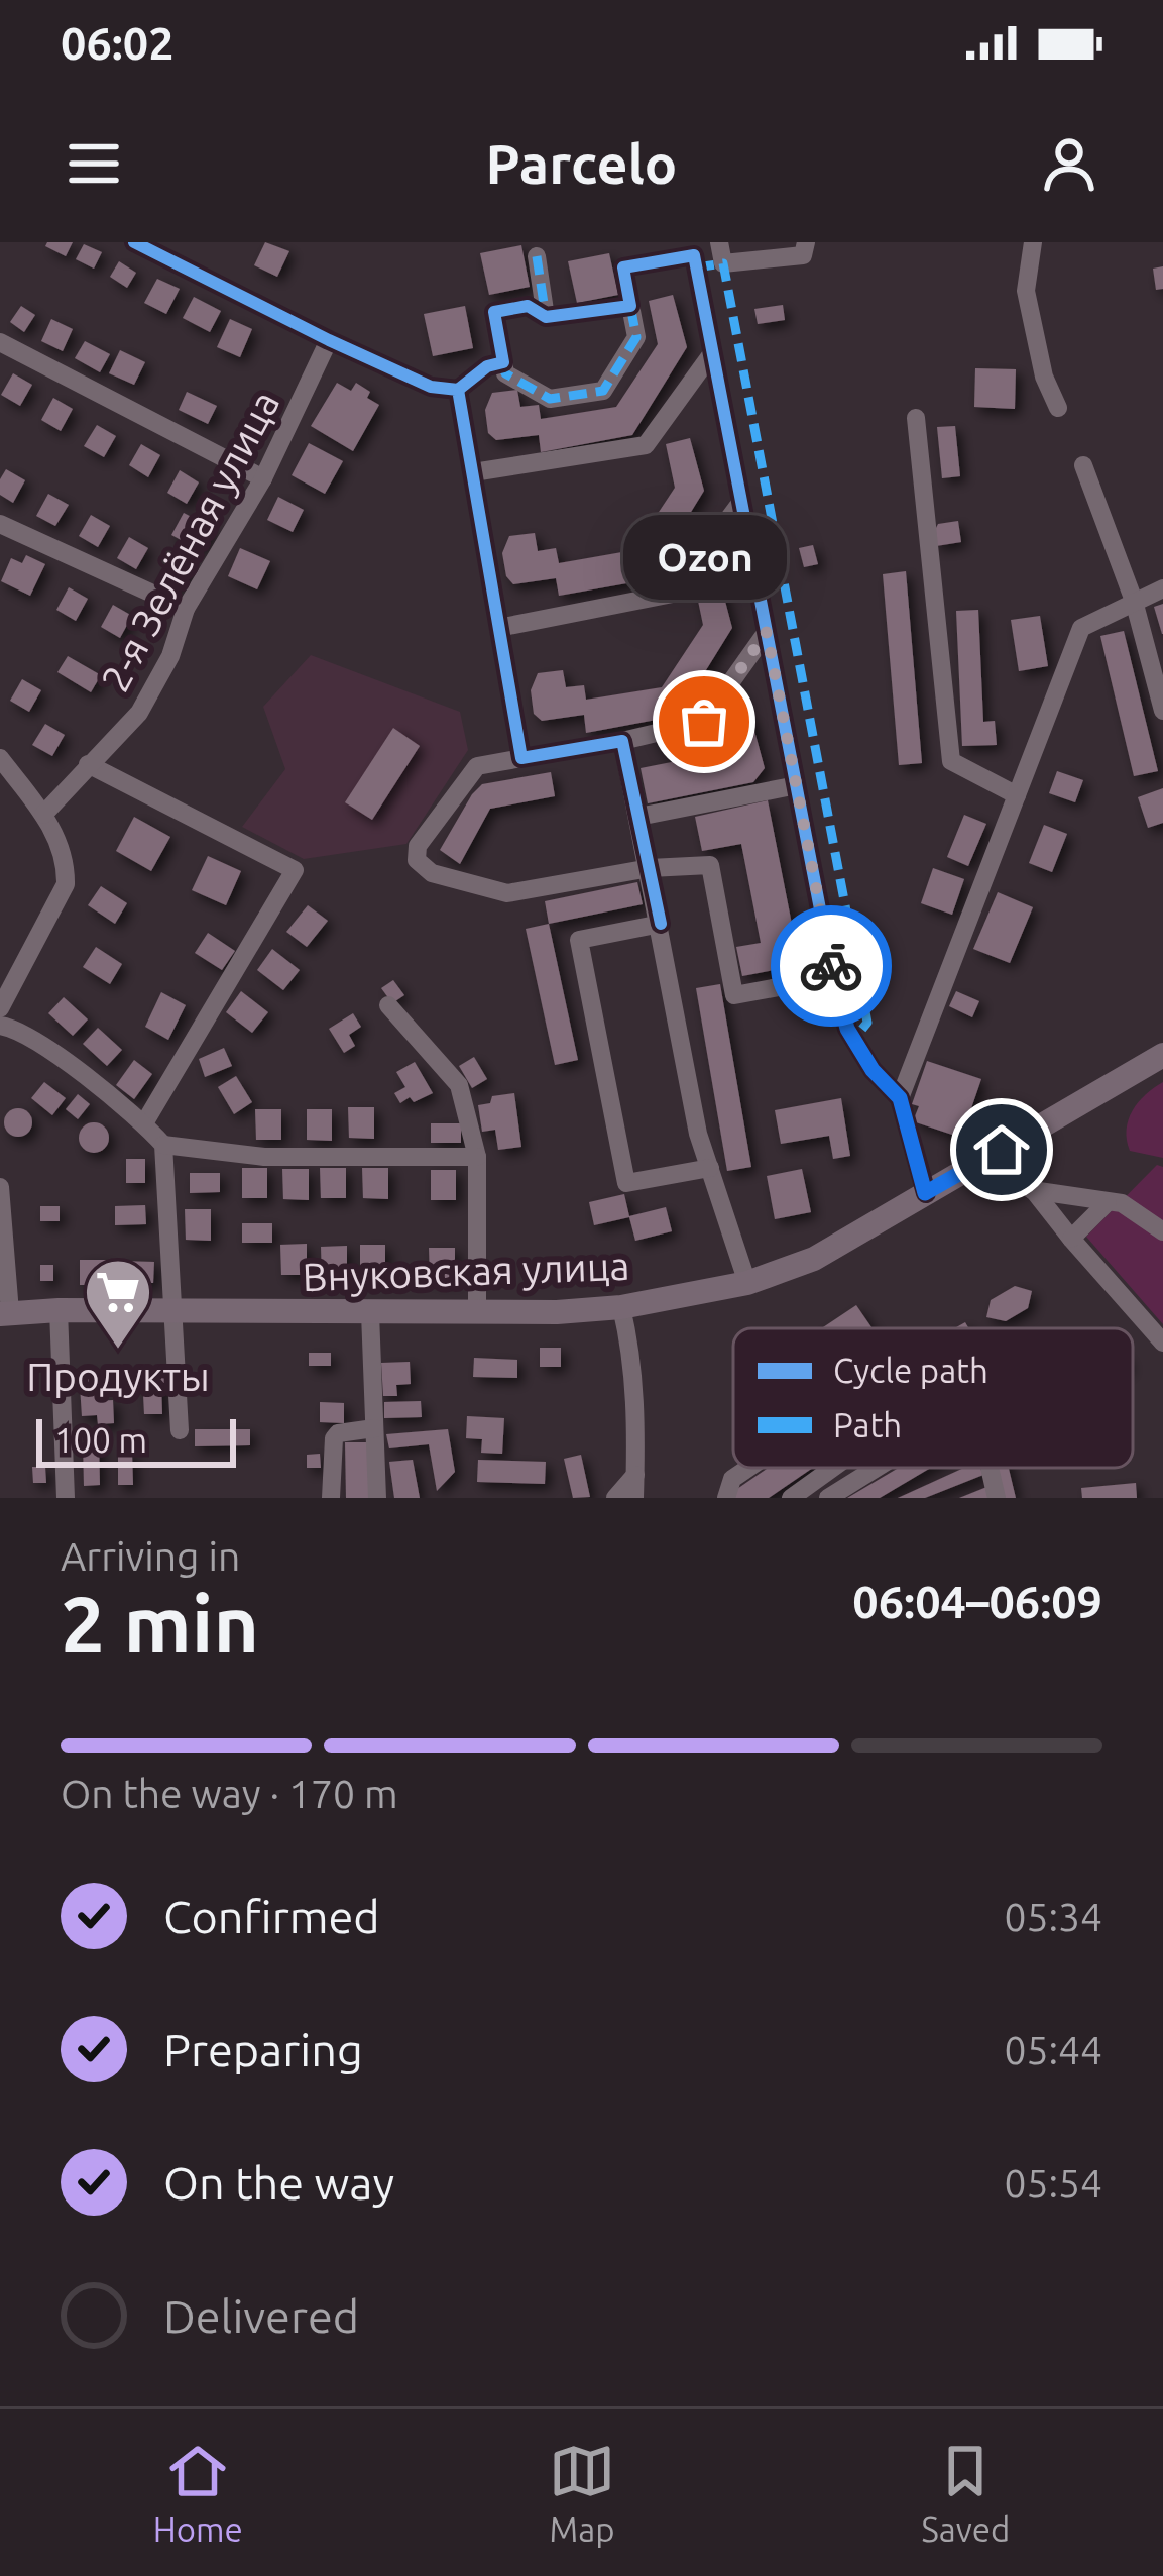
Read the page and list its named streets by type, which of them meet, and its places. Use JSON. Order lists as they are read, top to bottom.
{
  "streets": {
    "main road": ["Внуковская улица"],
    "street": ["2-я Зелёная улица"]
  },
  "places": {
    "other": ["Ozon"],
    "supermarket": ["Продукты"]
  },
  "legend": ["Cycle path", "Path"],
  "scale_bar": "100 m",
  "page": {
    "status": "06:02",
    "header": "Parcelo",
    "bubble": "Ozon",
    "scale": "100 m",
    "heading": ["2 min", "Arriving in", "06:04–06:09"],
    "bar": "On the way · 170 m",
    "list": [
      ["Confirmed", "05:34"],
      ["Preparing", "05:44"],
      ["On the way", "05:54"],
      "Delivered"
    ],
    "tabs": ["Home", "Map", "Saved"]
  }
}
